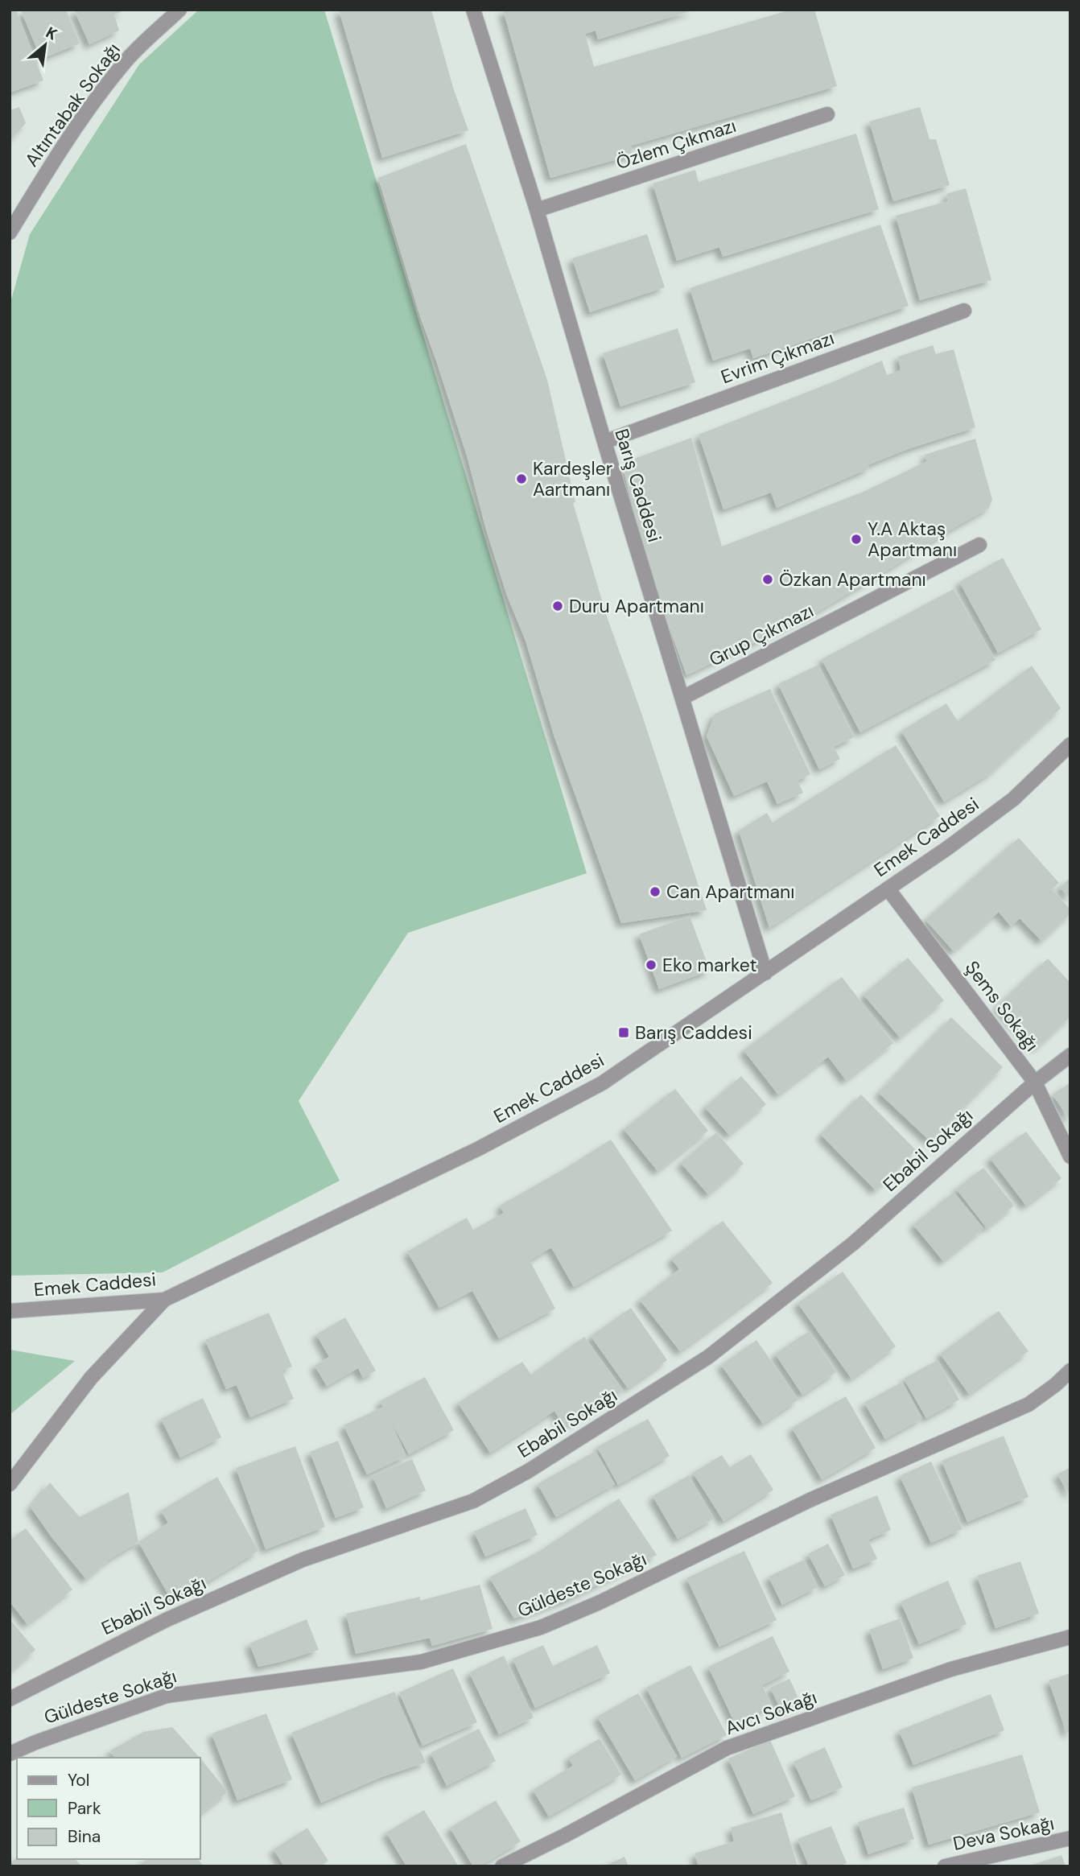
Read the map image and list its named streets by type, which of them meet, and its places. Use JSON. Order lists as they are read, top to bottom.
{
  "streets": {
    "street": [
      "Altıntabak Sokağı",
      "Özlem Çıkmazı",
      "Evrim Çıkmazı",
      "Barış Caddesi",
      "Grup Çıkmazı",
      "Emek Caddesi",
      "Şems Sokağı",
      "Ebabil Sokağı",
      "Güldeste Sokağı",
      "Avcı Sokağı",
      "Deva Sokağı"
    ]
  },
  "crossings": [
    ["Özlem Çıkmazı", "Barış Caddesi"],
    ["Evrim Çıkmazı", "Barış Caddesi"],
    ["Barış Caddesi", "Grup Çıkmazı"],
    ["Barış Caddesi", "Emek Caddesi"],
    ["Emek Caddesi", "Şems Sokağı"],
    ["Şems Sokağı", "Ebabil Sokağı"]
  ],
  "places": {
    "other": [
      "Kardeşler Aartmanı",
      "Y.A Aktaş Apartmanı",
      "Özkan Apartmanı",
      "Duru Apartmanı",
      "Can Apartmanı",
      "Eko market"
    ],
    "transit": ["Barış Caddesi"]
  },
  "legend": ["Yol", "Park", "Bina"],
  "north": "top right"
}
